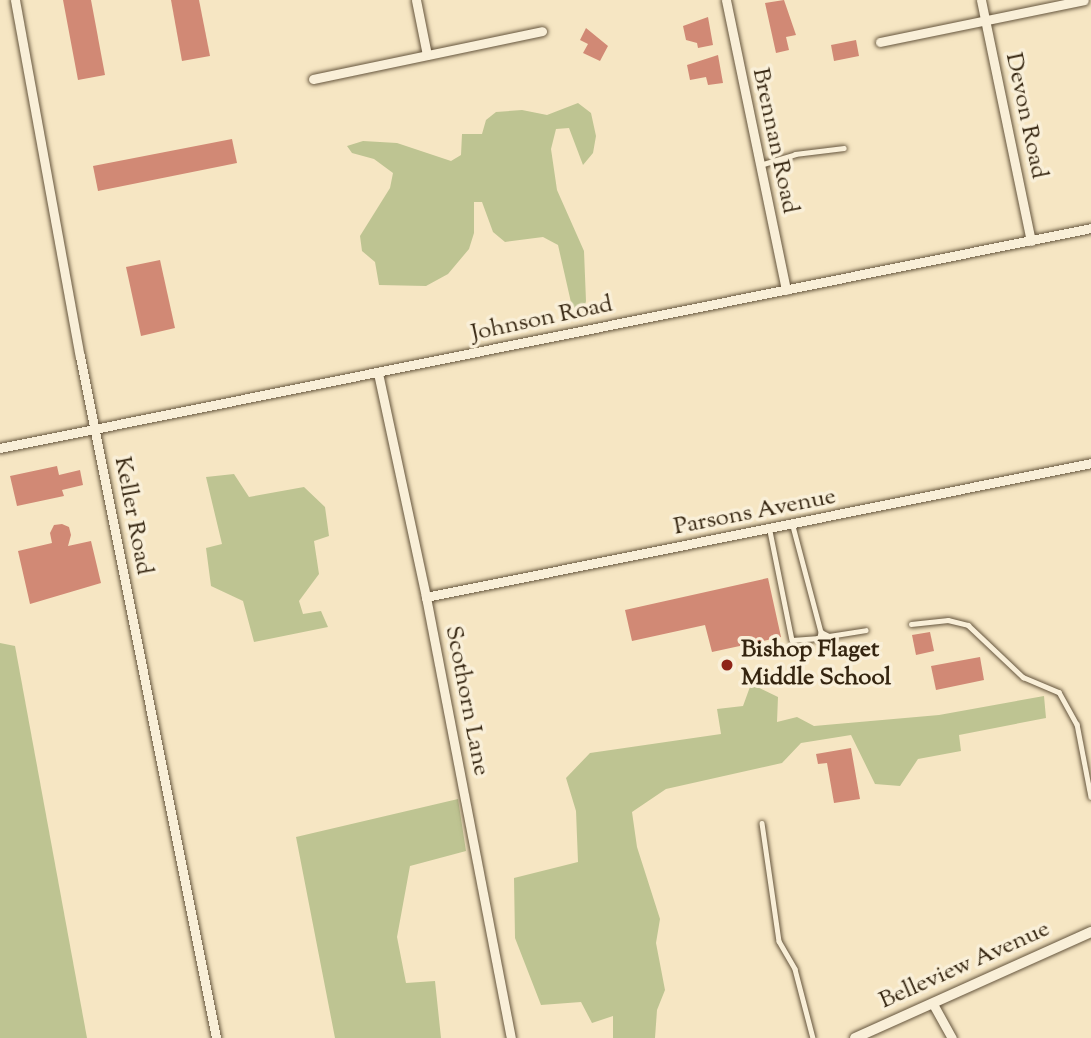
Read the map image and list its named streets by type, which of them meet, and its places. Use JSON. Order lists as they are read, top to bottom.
{
  "streets": {
    "street": [
      "Devon Road",
      "Brennan Road",
      "Johnson Road",
      "Parsons Avenue",
      "Keller Road",
      "Scothorn Lane",
      "Belleview Avenue"
    ]
  },
  "crossings": [
    ["Devon Road", "Johnson Road"],
    ["Brennan Road", "Johnson Road"],
    ["Johnson Road", "Keller Road"],
    ["Johnson Road", "Scothorn Lane"],
    ["Parsons Avenue", "Scothorn Lane"]
  ],
  "places": ["Bishop Flaget Middle School"]
}
